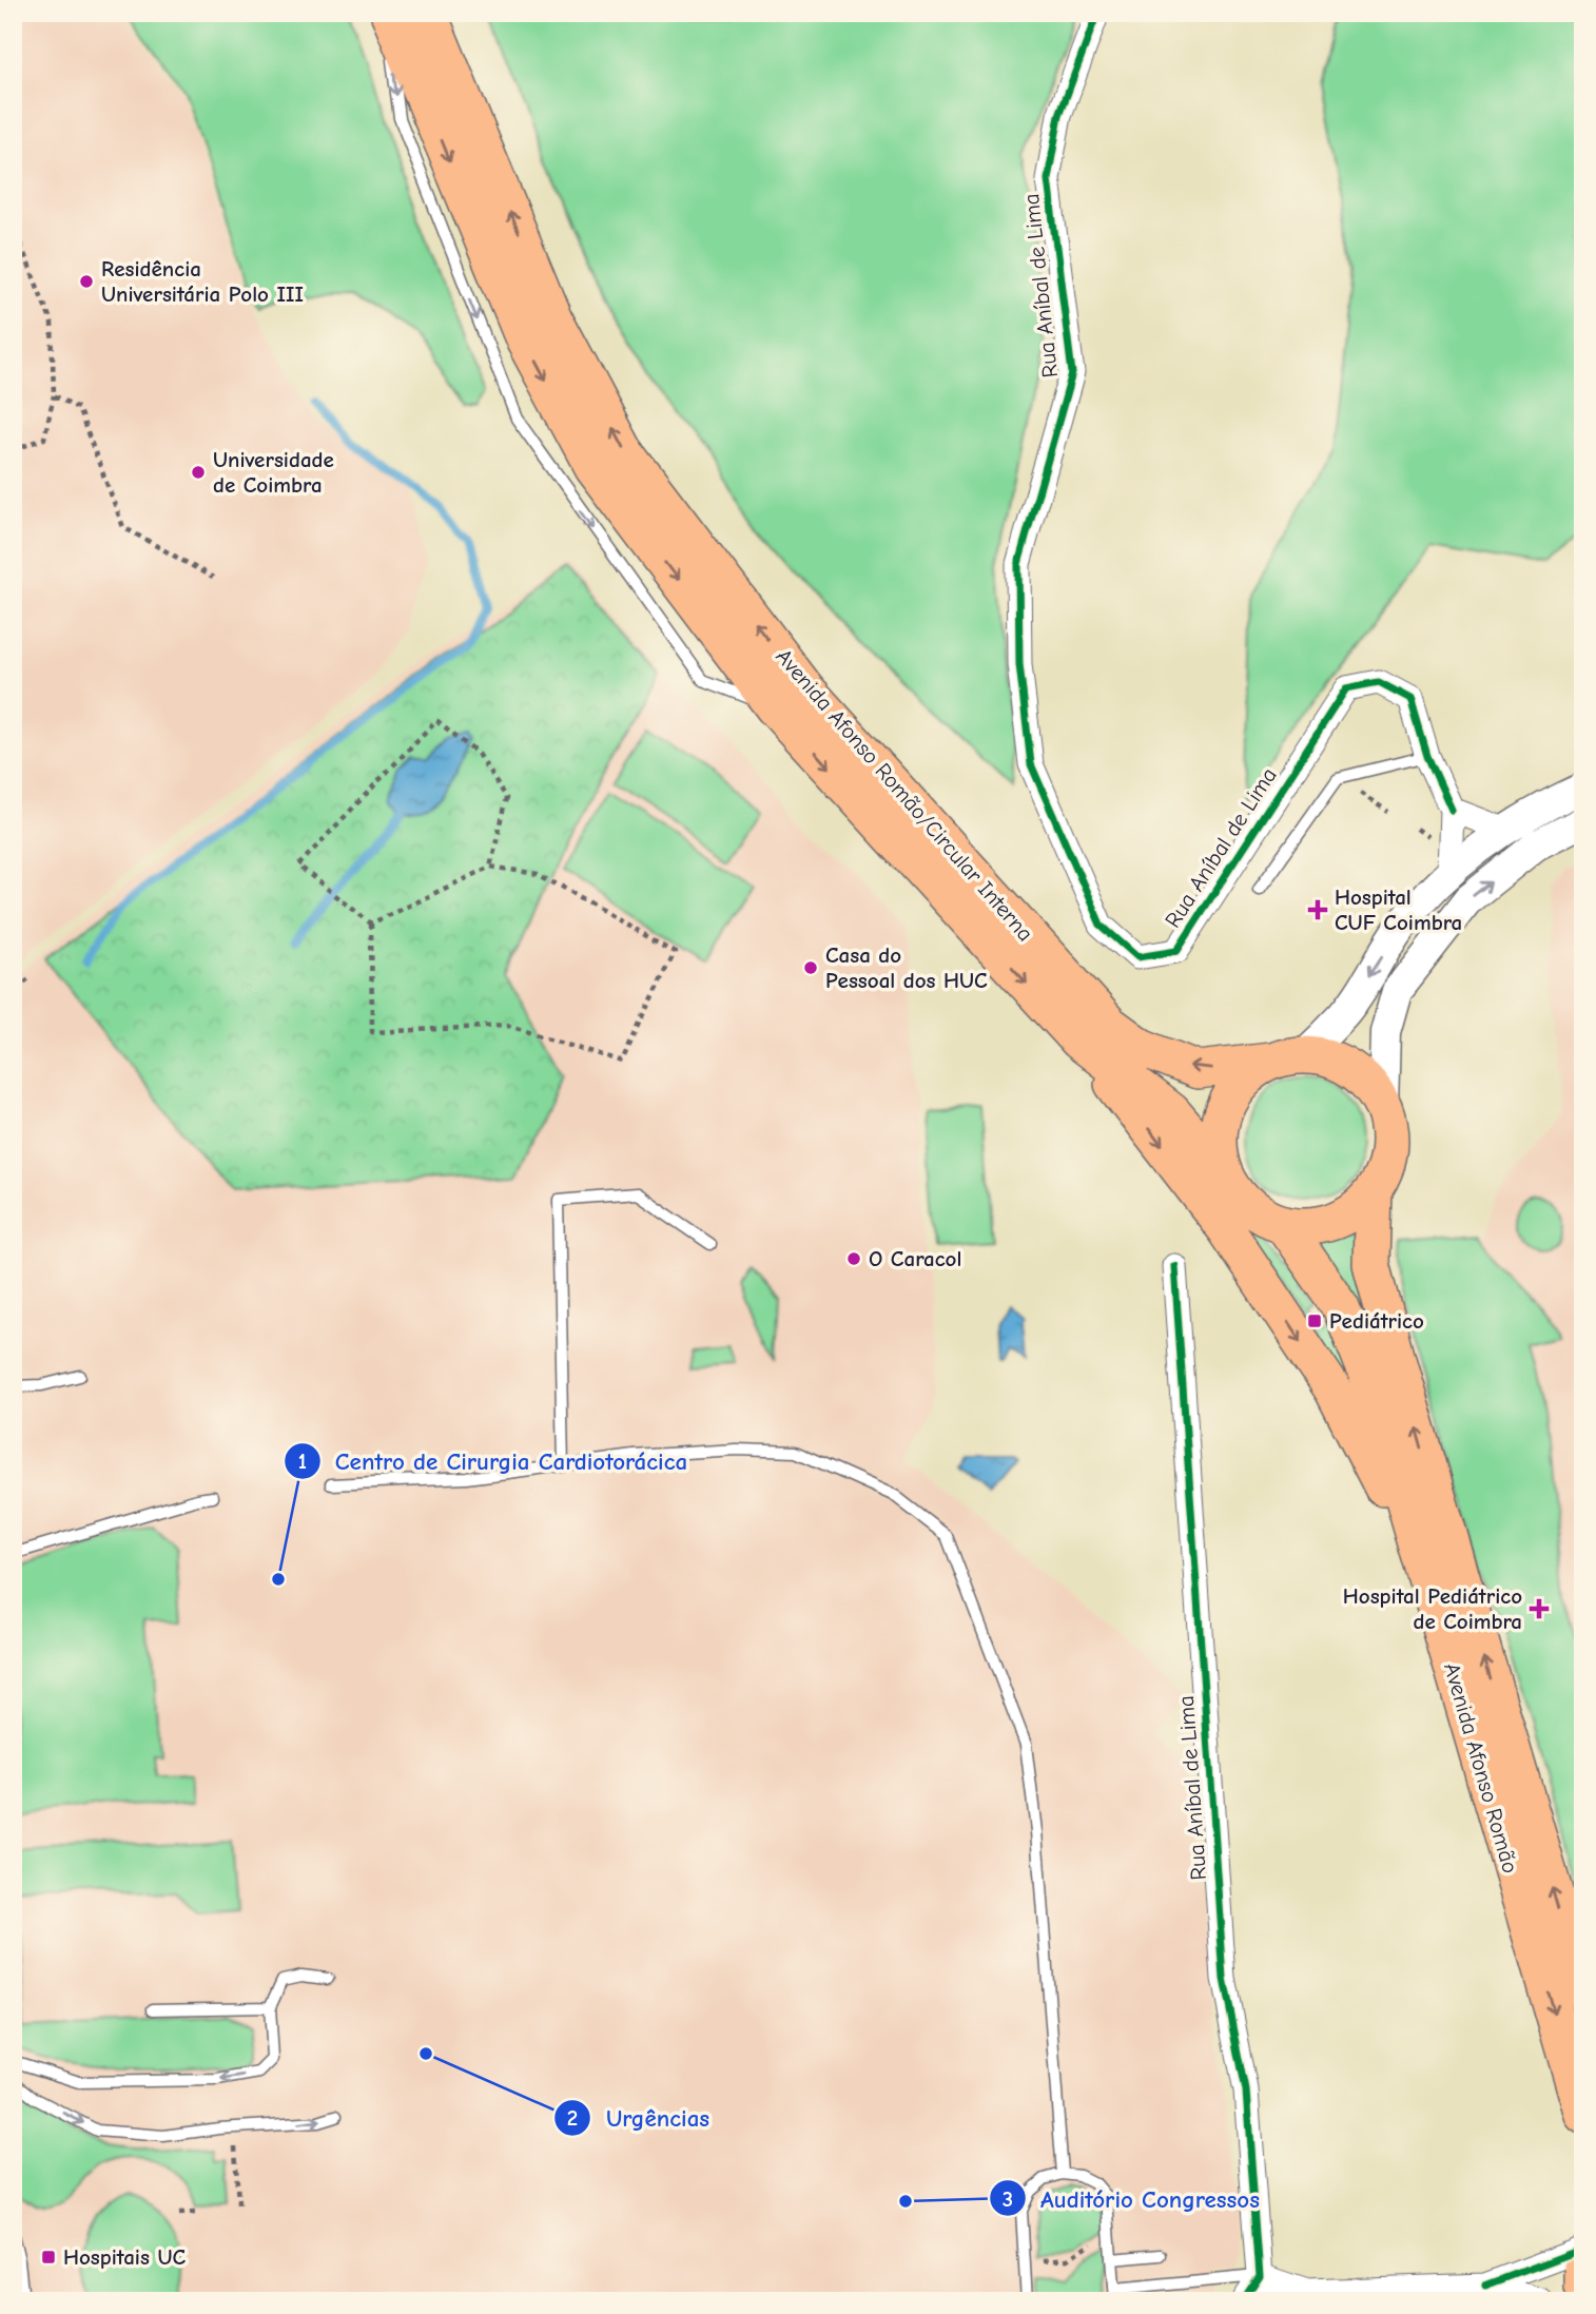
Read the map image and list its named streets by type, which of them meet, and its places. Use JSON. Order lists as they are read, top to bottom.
{
  "streets": {
    "main road": ["Avenida Afonso Romão/Circular Interna", "Avenida Afonso Romão"],
    "street": ["Rua Aníbal de Lima"]
  },
  "crossings": [
    ["Avenida Afonso Romão/Circular Interna", "Avenida Afonso Romão"]
  ],
  "places": {
    "other": [
      "Residência Universitária Polo III",
      "Universidade de Coimbra",
      "Casa do Pessoal dos HUC",
      "O Caracol",
      "Centro de Cirurgia Cardiotorácica",
      "Urgências",
      "Auditório Congressos"
    ],
    "health": ["Hospital CUF Coimbra", "Hospital Pediátrico de Coimbra"],
    "transit": ["Pediátrico", "Hospitais UC"]
  }
}
